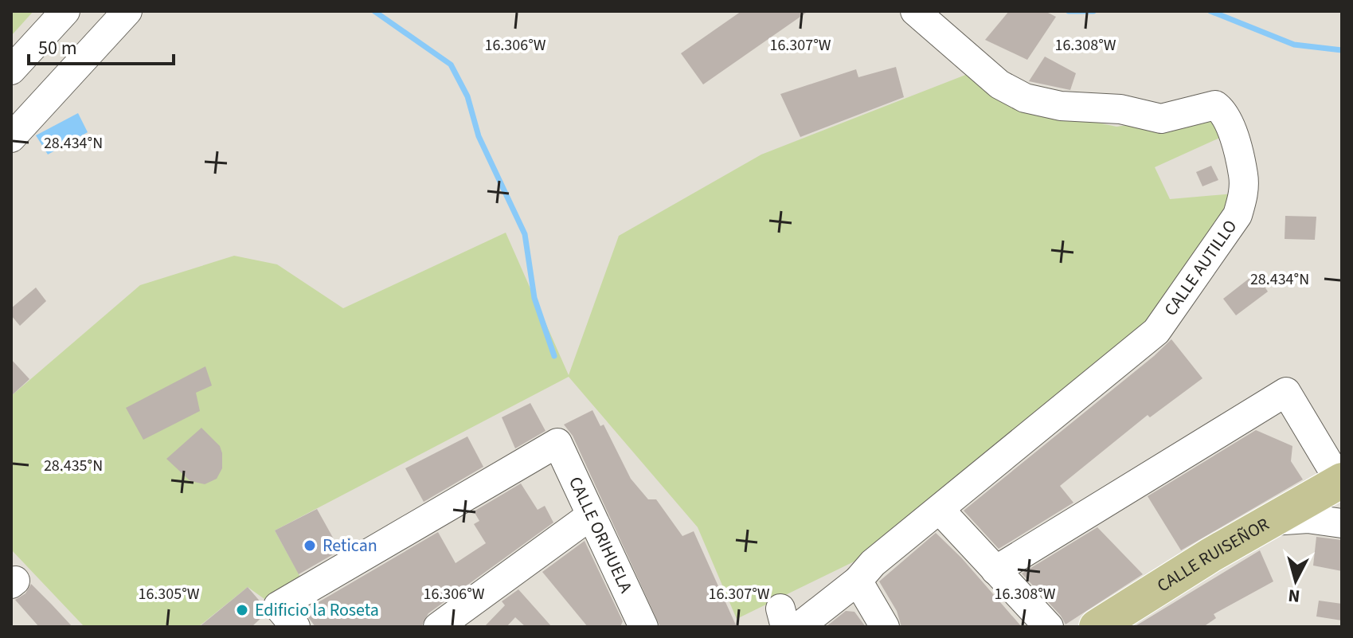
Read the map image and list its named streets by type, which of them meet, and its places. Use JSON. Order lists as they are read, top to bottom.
{
  "streets": {
    "main road": ["CALLE RUISEÑOR"],
    "street": ["CALLE AUTILLO", "CALLE ORIHUELA"]
  },
  "places": ["Retican", "Edificio la Roseta"],
  "scale_bar": "50 m",
  "north": "bottom",
  "coordinates": [
    "16.306°W",
    "16.307°W",
    "16.308°W",
    "28.434°N",
    "28.435°N",
    "16.305°W"
  ]
}
